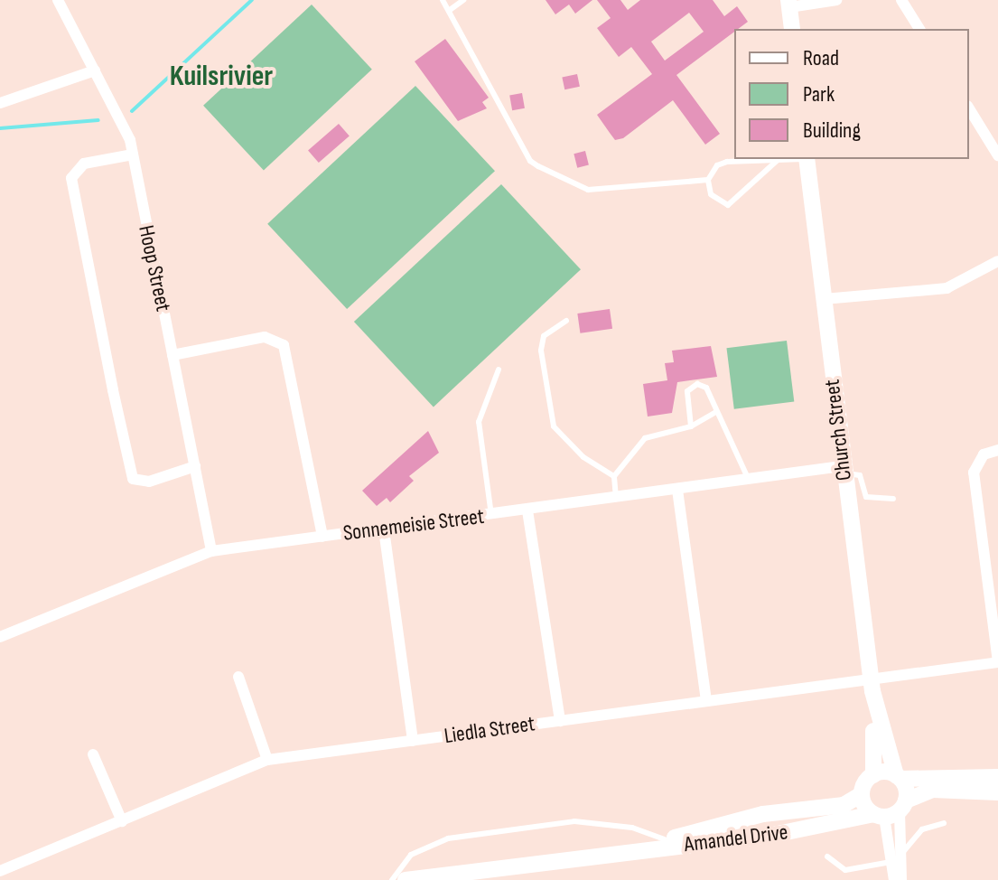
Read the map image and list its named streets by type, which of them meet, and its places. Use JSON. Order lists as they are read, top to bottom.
{
  "streets": {
    "street": [
      "Hoop Street",
      "Church Street",
      "Sonnemeisie Street",
      "Liedla Street",
      "Amandel Drive"
    ]
  },
  "crossings": [
    ["Hoop Street", "Sonnemeisie Street"],
    ["Church Street", "Sonnemeisie Street"],
    ["Church Street", "Liedla Street"],
    ["Church Street", "Amandel Drive"]
  ],
  "districts": ["Kuilsrivier"],
  "legend": ["Road", "Park", "Building"]
}
